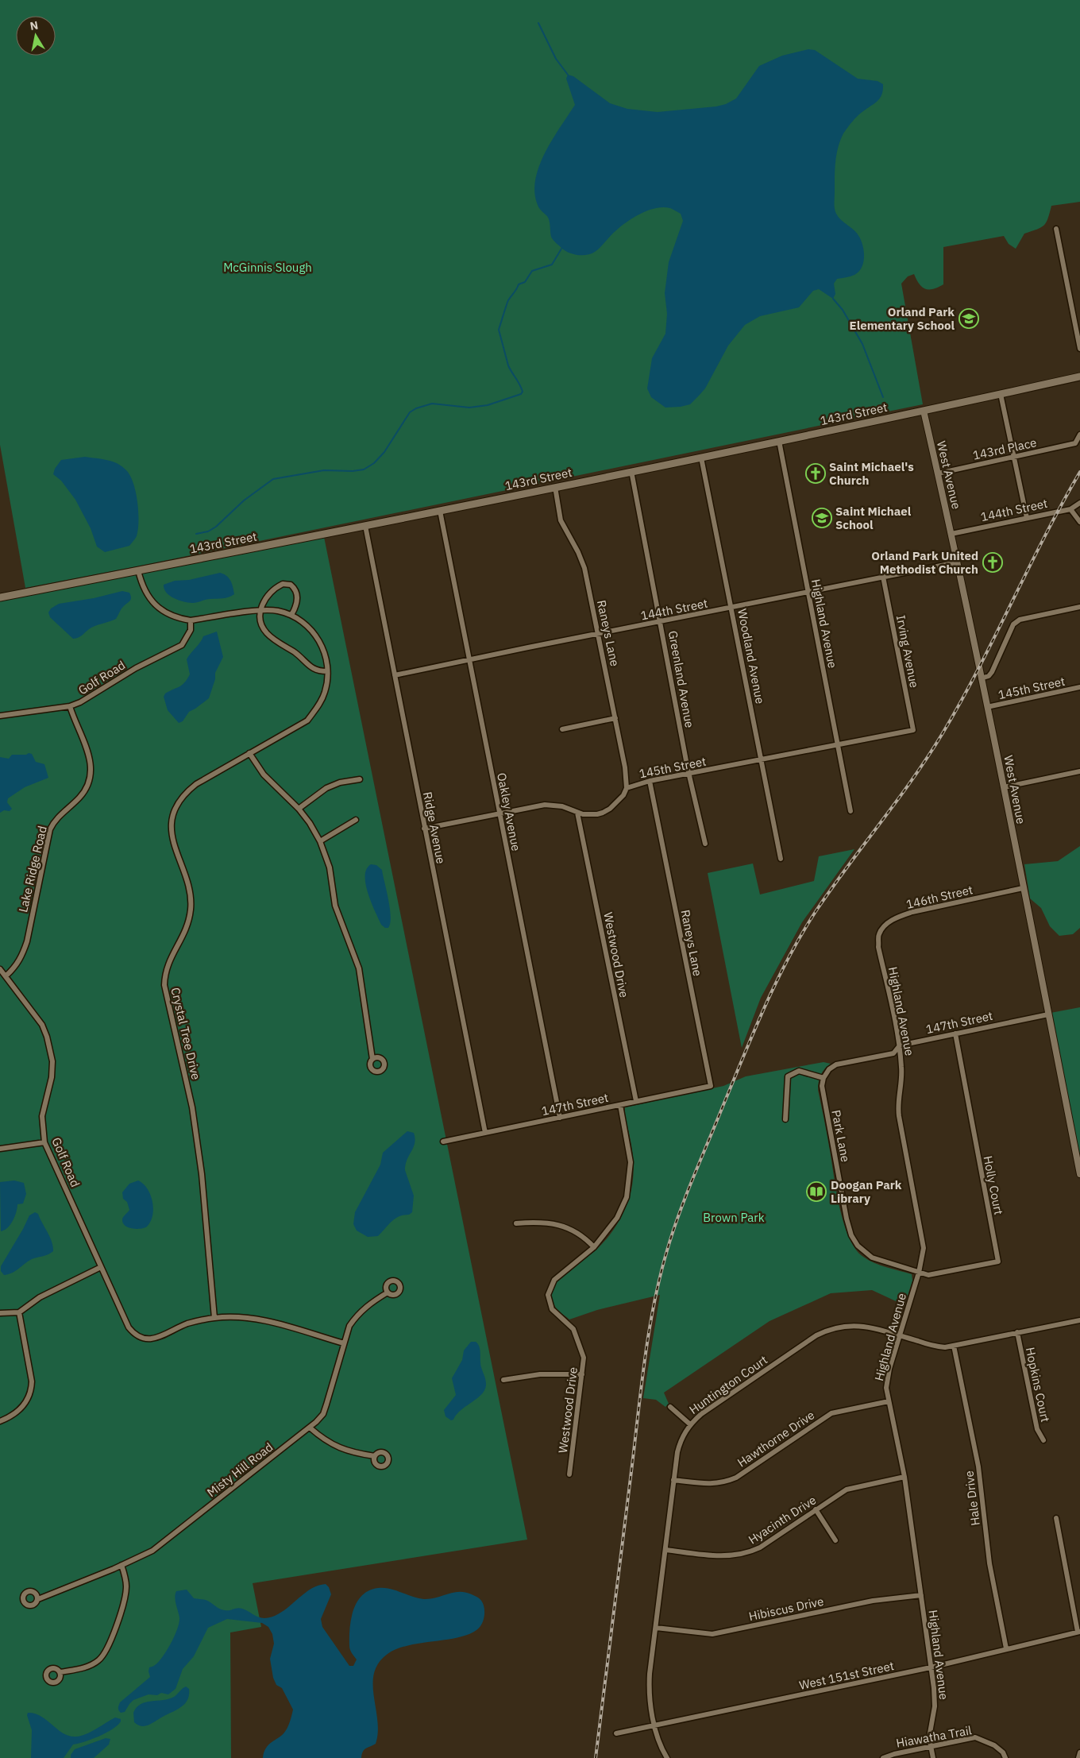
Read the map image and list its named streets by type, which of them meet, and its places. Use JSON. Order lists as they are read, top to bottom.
{
  "streets": {
    "main road": ["143rd Street"],
    "street": [
      "143rd Place",
      "West Avenue",
      "144th Street",
      "Highland Avenue",
      "Raneys Lane",
      "Irving Avenue",
      "Woodland Avenue",
      "Golf Road",
      "Greenland Avenue",
      "145th Street",
      "Oakley Avenue",
      "Ridge Avenue",
      "Lake Ridge Road",
      "146th Street",
      "Westwood Drive",
      "147th Street",
      "Crystal Tree Drive",
      "Park Lane",
      "Holly Court",
      "Huntington Court",
      "Hopkins Court",
      "Hawthorne Drive",
      "Misty Hill Road",
      "Hale Drive",
      "Hyacinth Drive",
      "Hibiscus Drive",
      "West 151st Street",
      "Hiawatha Trail"
    ]
  },
  "crossings": [
    ["143rd Street", "West Avenue"],
    ["143rd Street", "Highland Avenue"],
    ["143rd Street", "Raneys Lane"],
    ["143rd Street", "Woodland Avenue"],
    ["143rd Street", "Greenland Avenue"],
    ["143rd Street", "Oakley Avenue"],
    ["143rd Street", "Ridge Avenue"],
    ["143rd Street", "Crystal Tree Drive"],
    ["143rd Place", "West Avenue"],
    ["West Avenue", "144th Street"],
    ["West Avenue", "145th Street"],
    ["West Avenue", "146th Street"],
    ["West Avenue", "147th Street"],
    ["144th Street", "Highland Avenue"],
    ["144th Street", "Raneys Lane"],
    ["144th Street", "Irving Avenue"],
    ["144th Street", "Woodland Avenue"],
    ["144th Street", "Greenland Avenue"],
    ["144th Street", "Oakley Avenue"],
    ["144th Street", "Ridge Avenue"],
    ["Highland Avenue", "145th Street"],
    ["Highland Avenue", "146th Street"],
    ["Highland Avenue", "147th Street"],
    ["Highland Avenue", "Park Lane"],
    ["Highland Avenue", "Holly Court"],
    ["Highland Avenue", "Huntington Court"],
    ["Highland Avenue", "Hawthorne Drive"],
    ["Highland Avenue", "Hyacinth Drive"],
    ["Highland Avenue", "Hibiscus Drive"],
    ["Highland Avenue", "West 151st Street"],
    ["Highland Avenue", "Hiawatha Trail"],
    ["Raneys Lane", "145th Street"],
    ["Raneys Lane", "147th Street"],
    ["Irving Avenue", "145th Street"],
    ["Woodland Avenue", "145th Street"],
    ["Golf Road", "Lake Ridge Road"],
    ["Golf Road", "Crystal Tree Drive"],
    ["Greenland Avenue", "145th Street"],
    ["145th Street", "Oakley Avenue"],
    ["145th Street", "Ridge Avenue"],
    ["145th Street", "Westwood Drive"],
    ["Oakley Avenue", "147th Street"],
    ["Ridge Avenue", "147th Street"],
    ["Westwood Drive", "147th Street"],
    ["147th Street", "Park Lane"],
    ["147th Street", "Holly Court"],
    ["Park Lane", "Holly Court"],
    ["Huntington Court", "Hopkins Court"],
    ["Huntington Court", "Hawthorne Drive"],
    ["Huntington Court", "Hale Drive"],
    ["Huntington Court", "Hyacinth Drive"],
    ["Huntington Court", "Hibiscus Drive"],
    ["Huntington Court", "West 151st Street"],
    ["Hale Drive", "West 151st Street"]
  ],
  "parks": ["McGinnis Slough", "Brown Park"],
  "places": {
    "school or university": ["Orland Park Elementary School", "Saint Michael School"],
    "church": ["Saint Michael's Church", "Orland Park United Methodist Church"],
    "library": ["Doogan Park Library"]
  },
  "north": "top"
}
